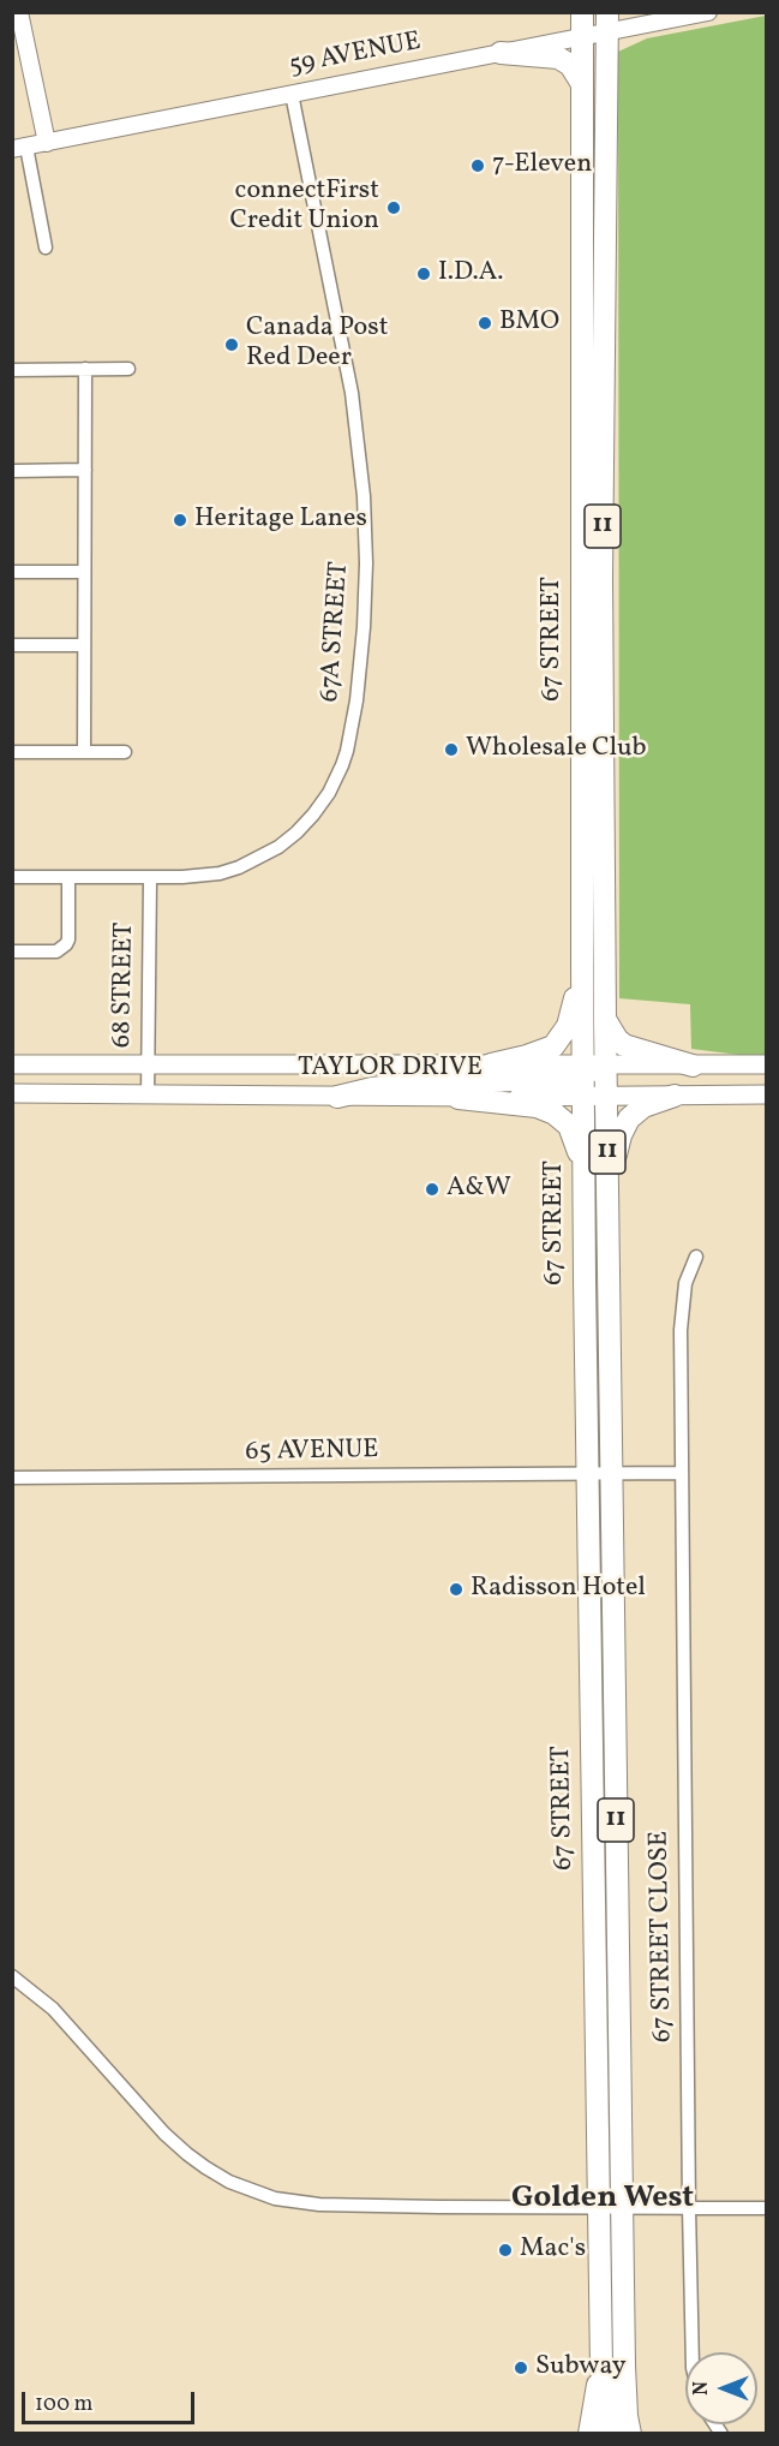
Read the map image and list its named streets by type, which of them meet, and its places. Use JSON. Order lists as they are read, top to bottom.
{
  "streets": {
    "main road": ["11", "67 STREET", "TAYLOR DRIVE"],
    "street": [
      "59 AVENUE",
      "67A STREET",
      "68 STREET",
      "65 AVENUE",
      "67 STREET CLOSE"
    ]
  },
  "crossings": [
    ["59 AVENUE", "67A STREET"],
    ["59 AVENUE", "67 STREET"],
    ["67A STREET", "68 STREET"],
    ["67 STREET", "TAYLOR DRIVE"],
    ["67 STREET", "65 AVENUE"],
    ["68 STREET", "TAYLOR DRIVE"]
  ],
  "districts": ["Golden West"],
  "places": [
    "7-Eleven",
    "connectFirst Credit Union",
    "I.D.A.",
    "BMO",
    "Canada Post Red Deer",
    "Heritage Lanes",
    "Wholesale Club",
    "A&W",
    "Radisson Hotel",
    "Mac's",
    "Subway"
  ],
  "scale_bar": "100 m",
  "north": "left"
}
